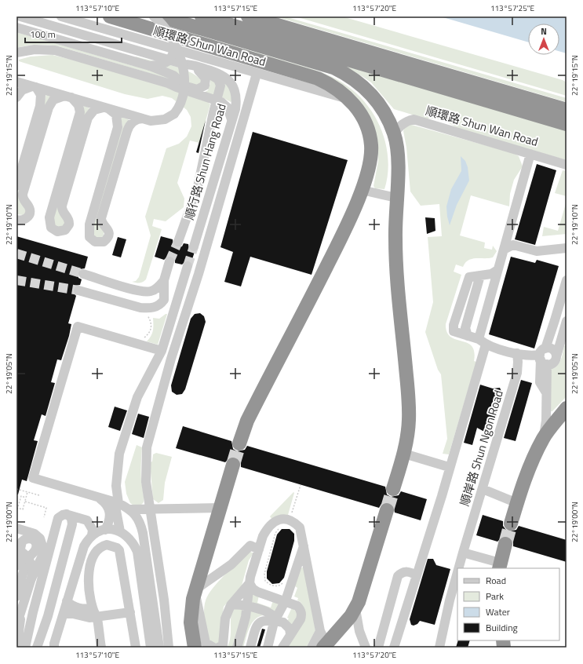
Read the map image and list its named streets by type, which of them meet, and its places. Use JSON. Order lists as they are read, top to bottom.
{
  "streets": {
    "street": ["順環路 Shun Wan Road", "順行路 Shun Hang Road", "順岸路 Shun Ngon Road"]
  },
  "legend": [
    "Road",
    "Park",
    "Water",
    "Building"
  ],
  "scale_bar": "100 m",
  "north": "top",
  "coordinates": [
    "113°57'10\"E",
    "113°57'15\"E",
    "113°57'20\"E",
    "113°57'25\"E",
    "22°19'15\"N",
    "22°19'10\"N",
    "22°19'05\"N",
    "22°19'00\"N"
  ]
}
